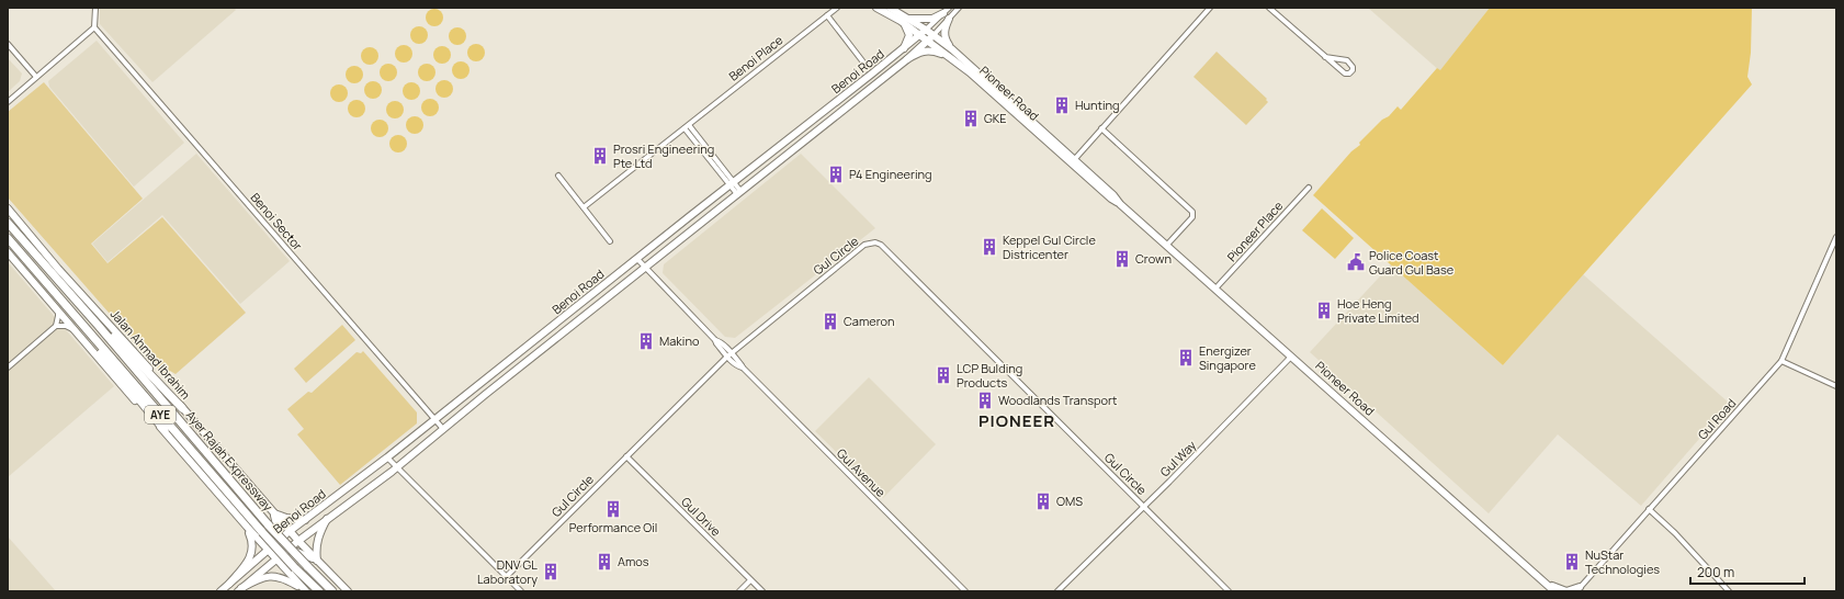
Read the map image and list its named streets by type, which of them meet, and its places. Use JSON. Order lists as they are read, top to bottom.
{
  "streets": {
    "highway": ["AYE", "Ayer Rajah Expressway"],
    "main road": ["Benoi Road", "Pioneer Road", "Jalan Ahmad Ibrahim"],
    "street": [
      "Benoi Place",
      "Benoi Sector",
      "Pioneer Place",
      "Gul Circle",
      "Gul Road",
      "Gul Way",
      "Gul Avenue",
      "Gul Drive"
    ]
  },
  "crossings": [
    ["Benoi Road", "Pioneer Road"],
    ["Benoi Road", "Benoi Sector"],
    ["Benoi Road", "Jalan Ahmad Ibrahim"],
    ["Benoi Road", "Gul Avenue"],
    ["Pioneer Road", "Pioneer Place"],
    ["Pioneer Road", "Gul Way"],
    ["Gul Circle", "Gul Way"],
    ["Gul Circle", "Gul Avenue"],
    ["Gul Circle", "Gul Drive"]
  ],
  "districts": ["PIONEER"],
  "places": {
    "building": [
      "Hunting",
      "GKE",
      "Prosri Engineering Pte Ltd",
      "P4 Engineering",
      "Keppel Gul Circle Districenter",
      "Crown",
      "Hoe Heng Private Limited",
      "Cameron",
      "Makino",
      "Energizer Singapore",
      "LCP Bulding Products",
      "Woodlands Transport",
      "OMS",
      "Performance Oil",
      "Amos",
      "NuStar Technologies",
      "DNV GL Laboratory"
    ],
    "public building": ["Police Coast Guard Gul Base"]
  },
  "scale_bar": "200 m"
}
